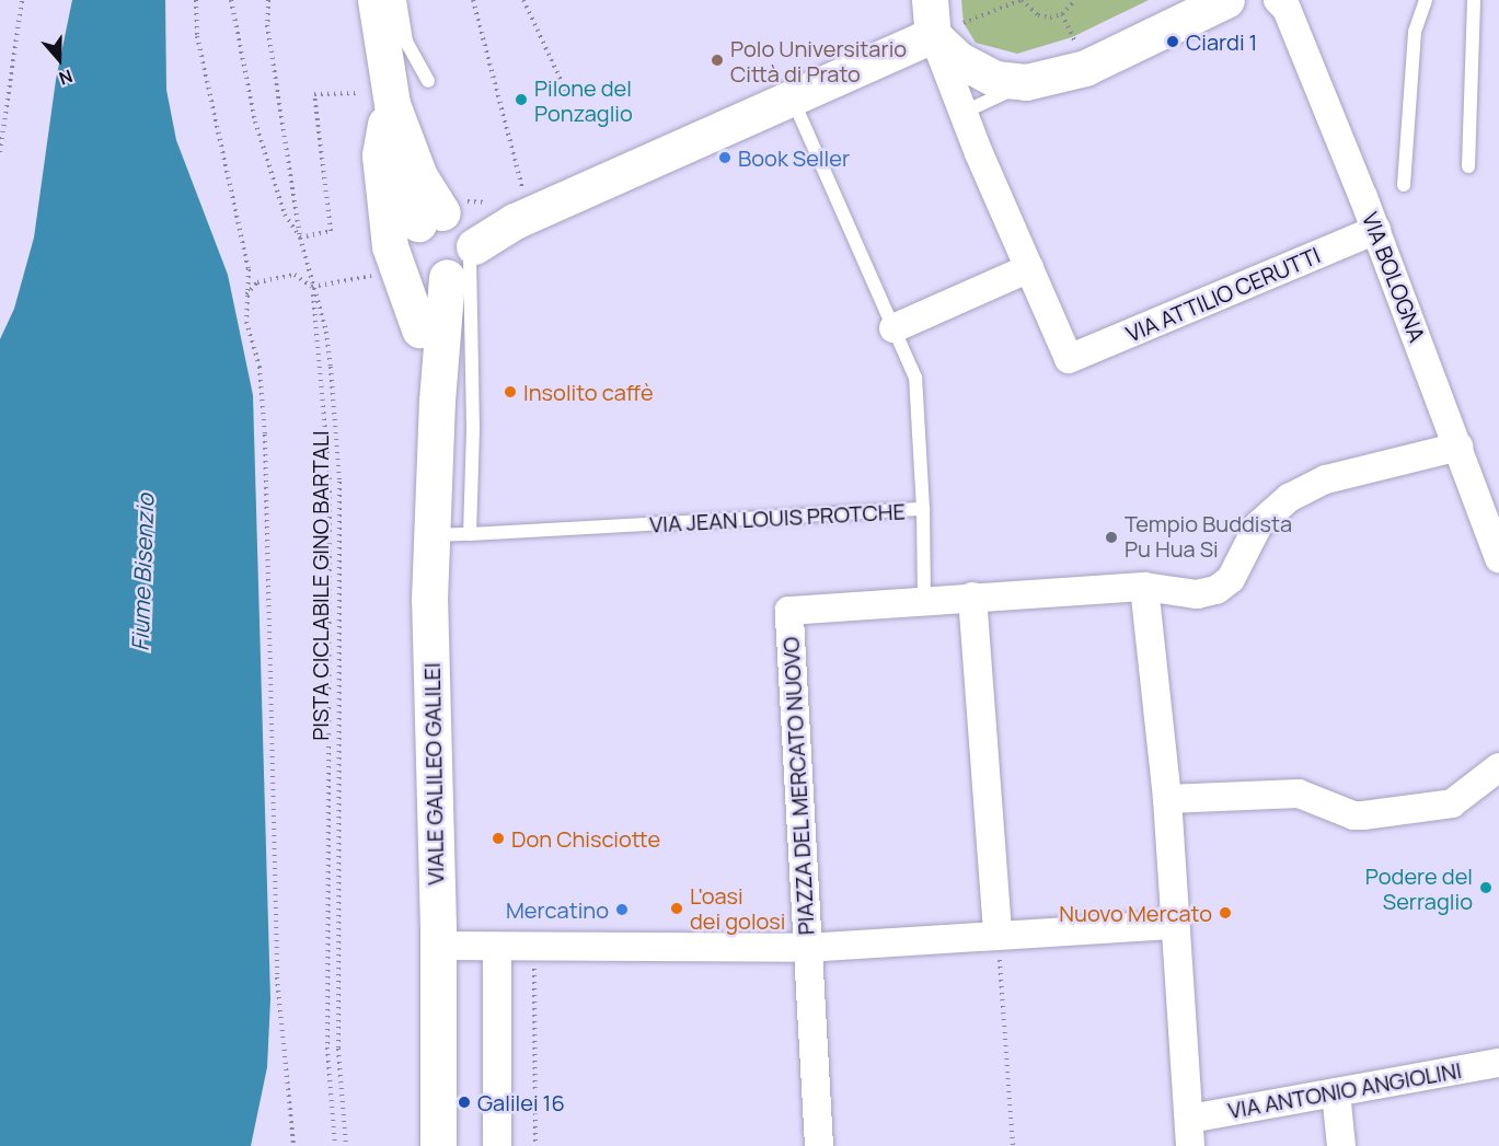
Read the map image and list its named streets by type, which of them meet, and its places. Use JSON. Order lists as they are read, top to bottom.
{
  "streets": {
    "street": [
      "VIA BOLOGNA",
      "VIA ATTILIO CERUTTI",
      "VIALE GALILEO GALILEI",
      "PIAZZA DEL MERCATO NUOVO",
      "VIA ANTONIO ANGIOLINI"
    ],
    "lane": ["VIA JEAN LOUIS PROTCHE"],
    "path": ["PISTA CICLABILE GINO BARTALI"]
  },
  "crossings": [
    ["VIA BOLOGNA", "VIA ATTILIO CERUTTI"],
    ["VIA BOLOGNA", "PIAZZA DEL MERCATO NUOVO"],
    ["VIA JEAN LOUIS PROTCHE", "VIALE GALILEO GALILEI"],
    ["VIALE GALILEO GALILEI", "PIAZZA DEL MERCATO NUOVO"]
  ],
  "water": ["Fiume Bisenzio"],
  "places": [
    "Ciardi 1",
    "Polo Universitario Città di Prato",
    "Pilone del Ponzaglio",
    "Book Seller",
    "Insolito caffè",
    "Tempio Buddista Pu Hua Si",
    "Don Chisciotte",
    "Podere del Serraglio",
    "L'oasi dei golosi",
    "Mercatino",
    "Nuovo Mercato",
    "Galilei 16"
  ],
  "north": "bottom"
}
